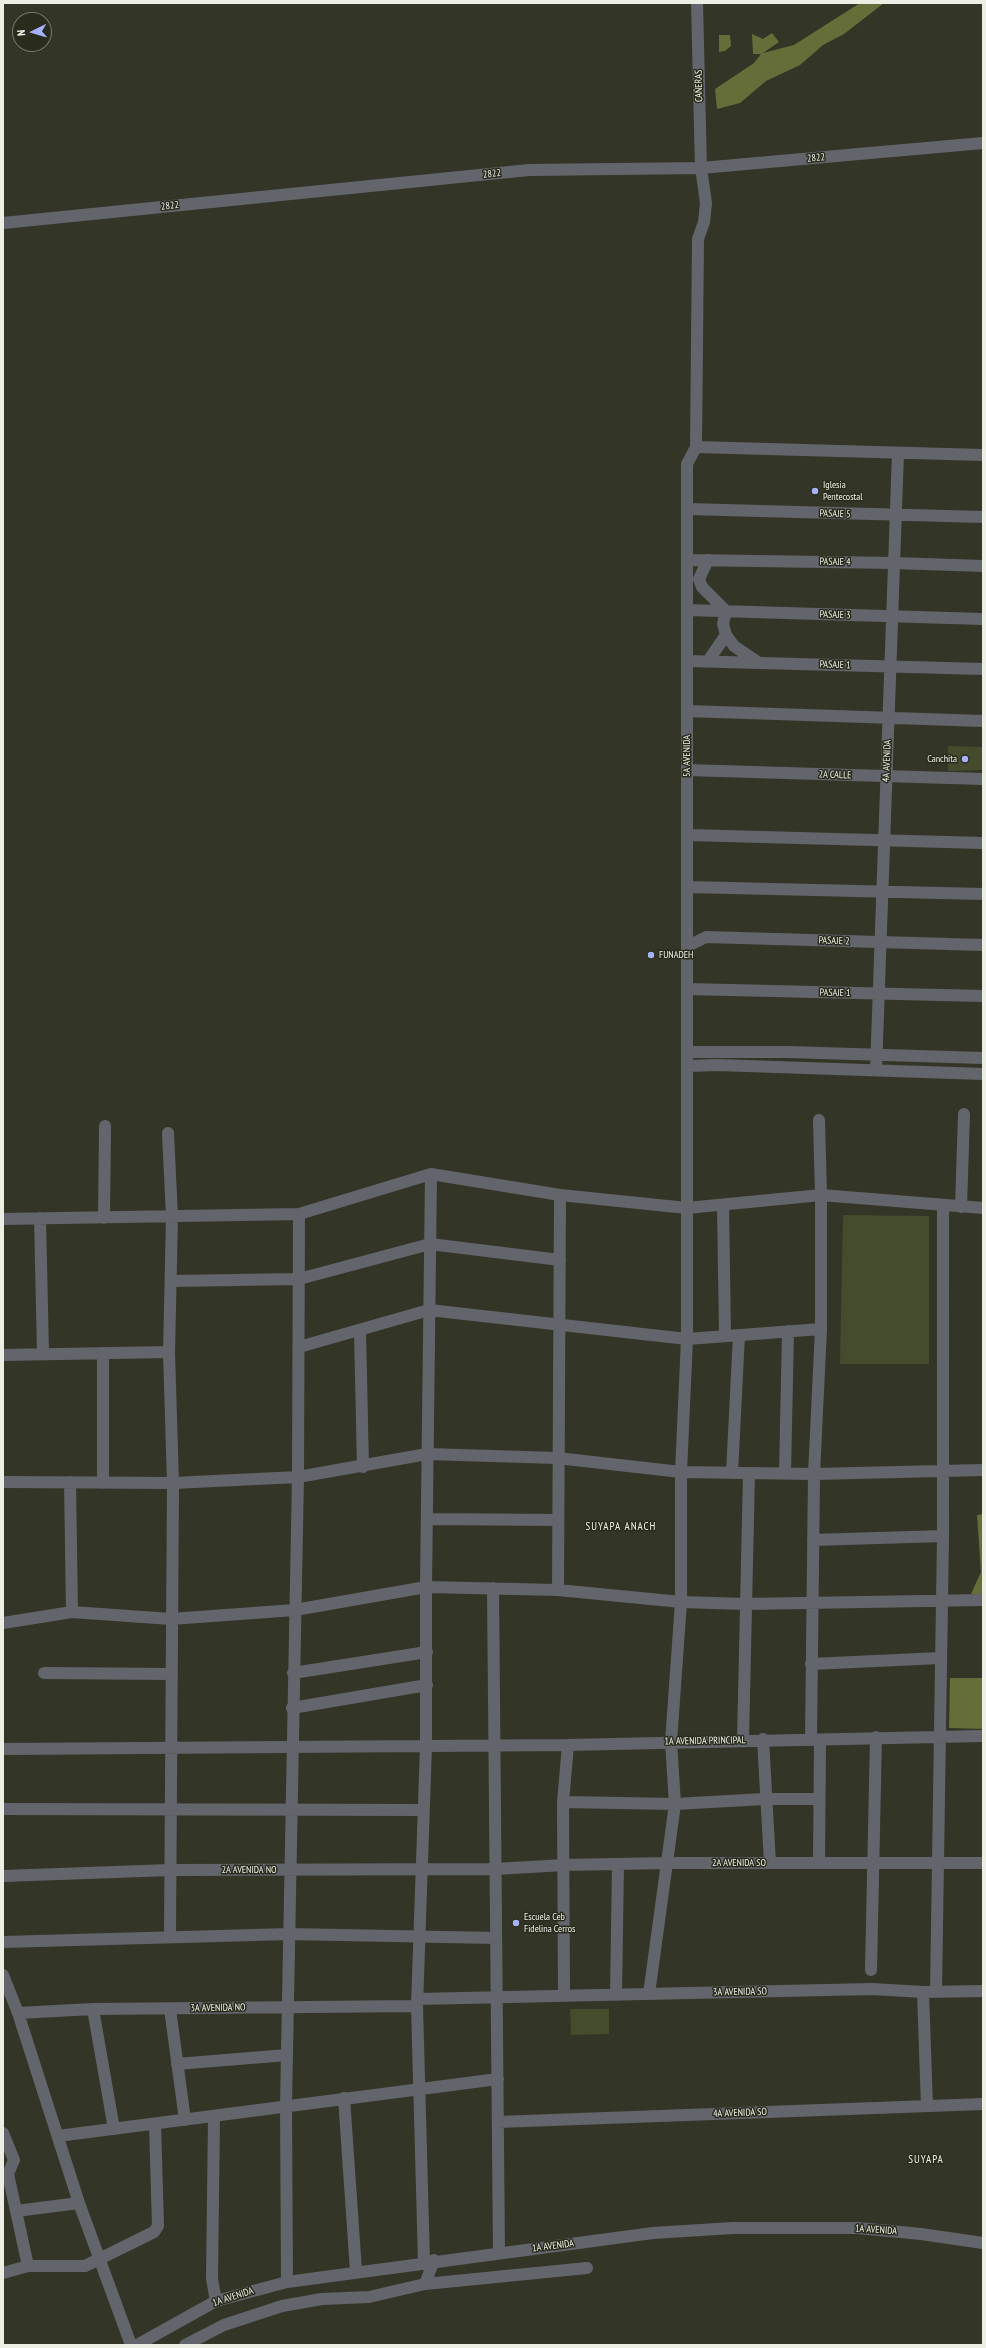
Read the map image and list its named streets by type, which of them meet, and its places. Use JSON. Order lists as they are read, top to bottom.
{
  "streets": {
    "street": [
      "CAÑERAS",
      "2822",
      "PASAJE 5",
      "PASAJE 4",
      "PASAJE 3",
      "PASAJE 1",
      "5A AVENIDA",
      "4A AVENIDA",
      "2A CALLE",
      "PASAJE 2",
      "1A AVENIDA PRINCIPAL",
      "2A AVENIDA SO",
      "2A AVENIDA NO",
      "3A AVENIDA SO",
      "3A AVENIDA NO",
      "4A AVENIDA SO",
      "1A AVENIDA"
    ]
  },
  "crossings": [
    ["CAÑERAS", "2822"],
    ["CAÑERAS", "5A AVENIDA"],
    ["PASAJE 5", "5A AVENIDA"],
    ["PASAJE 5", "4A AVENIDA"],
    ["PASAJE 4", "5A AVENIDA"],
    ["PASAJE 4", "4A AVENIDA"],
    ["PASAJE 3", "5A AVENIDA"],
    ["PASAJE 3", "4A AVENIDA"],
    ["PASAJE 1", "5A AVENIDA"],
    ["PASAJE 1", "4A AVENIDA"],
    ["5A AVENIDA", "2A CALLE"],
    ["5A AVENIDA", "PASAJE 2"],
    ["5A AVENIDA", "1A AVENIDA PRINCIPAL"],
    ["5A AVENIDA", "2A AVENIDA SO"],
    ["5A AVENIDA", "3A AVENIDA SO"],
    ["4A AVENIDA", "2A CALLE"],
    ["4A AVENIDA", "PASAJE 2"],
    ["2A AVENIDA SO", "2A AVENIDA NO"],
    ["3A AVENIDA SO", "3A AVENIDA NO"]
  ],
  "districts": ["SUYAPA ANACH", "SUYAPA"],
  "places": [
    "Iglesia Pentecostal",
    "Canchita",
    "FUNADEH",
    "Escuela Ceb Fidelina Cerros"
  ],
  "north": "left"
}
